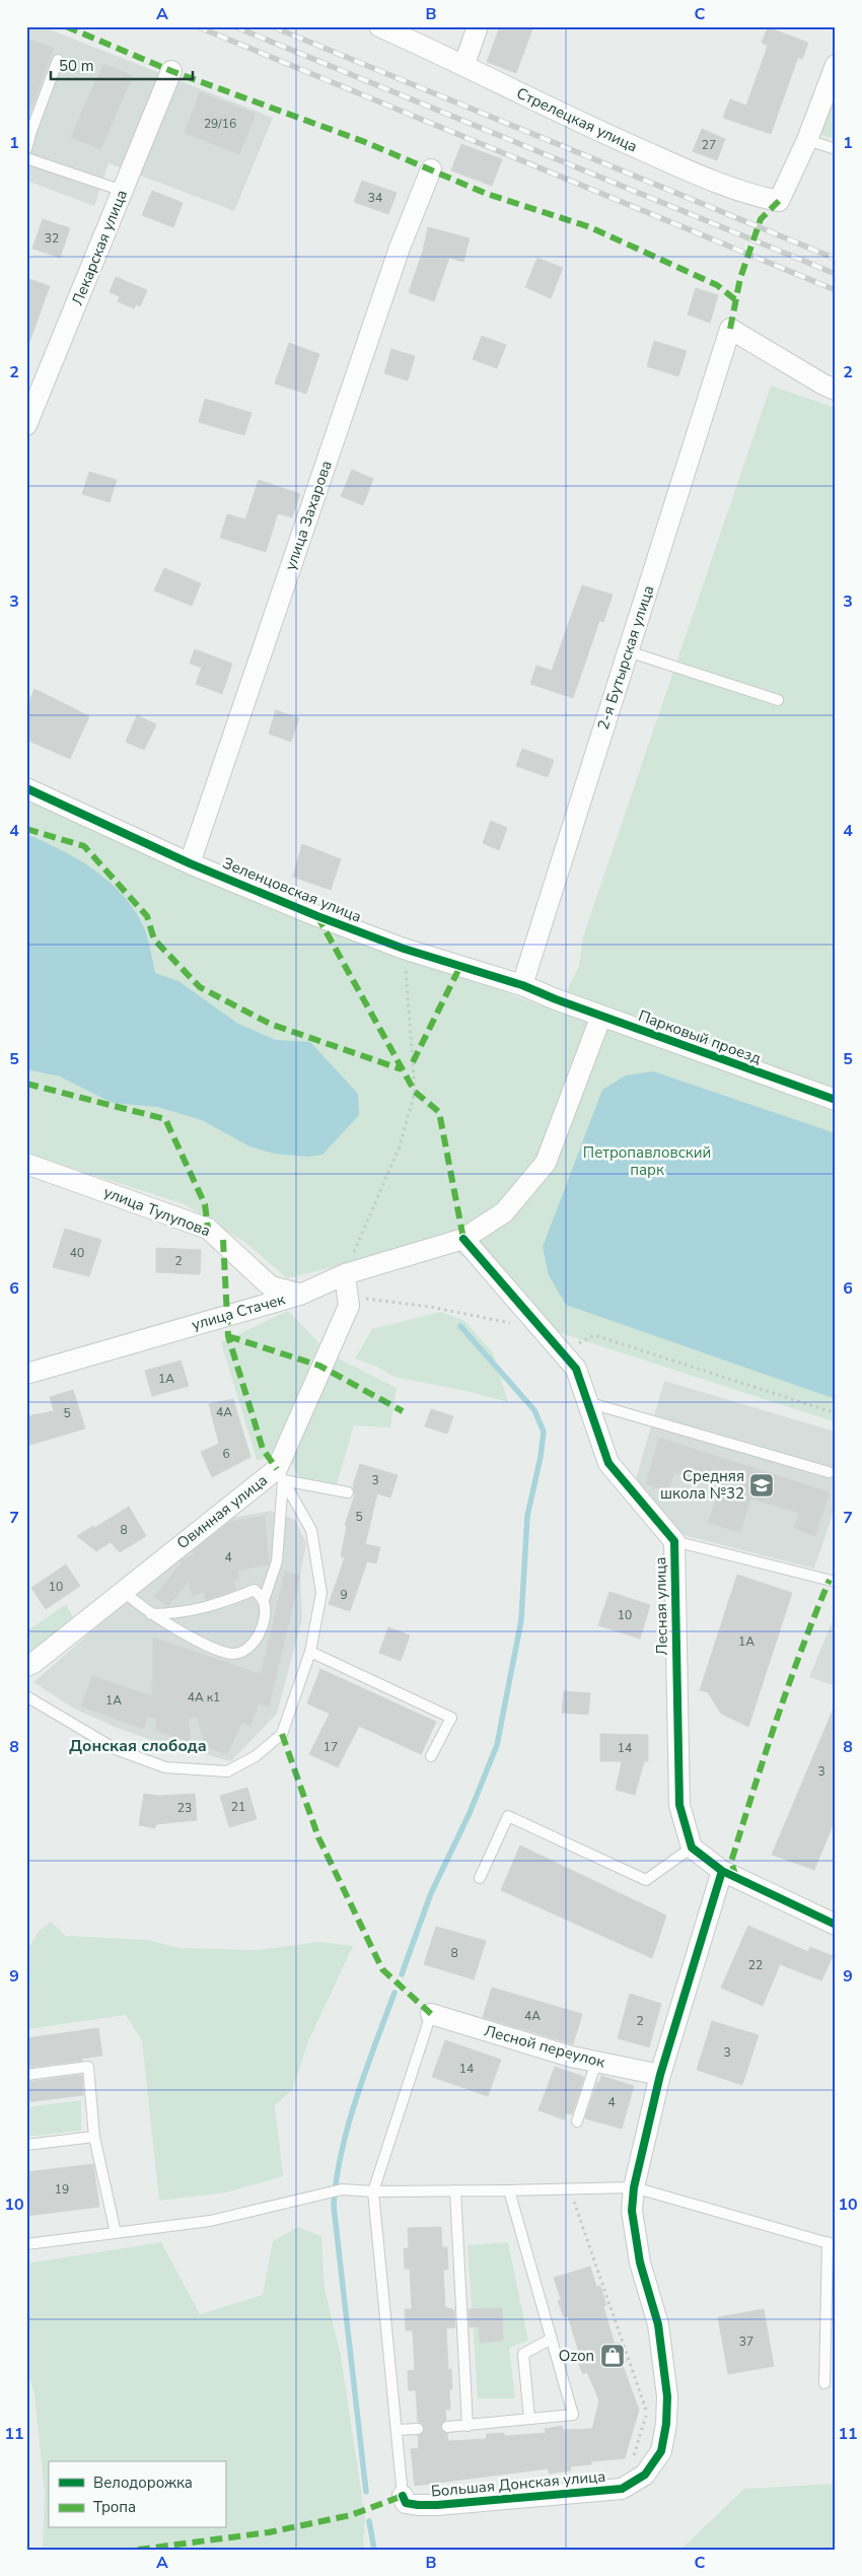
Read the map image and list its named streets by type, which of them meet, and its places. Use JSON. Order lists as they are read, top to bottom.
{
  "streets": {
    "street": [
      "Стрелецкая улица",
      "Лекарская улица",
      "улица Захарова",
      "2-я Бутырская улица",
      "Зеленцовская улица",
      "Парковый проезд",
      "улица Тулупова",
      "улица Стачек",
      "Овинная улица",
      "Лесная улица",
      "Лесной переулок",
      "Большая Донская улица"
    ]
  },
  "crossings": [
    ["улица Захарова", "Зеленцовская улица"],
    ["2-я Бутырская улица", "Зеленцовская улица"],
    ["Зеленцовская улица", "Парковый проезд"],
    ["Парковый проезд", "улица Стачек"],
    ["улица Тулупова", "улица Стачек"],
    ["улица Стачек", "Овинная улица"],
    ["улица Стачек", "Лесная улица"]
  ],
  "districts": ["Донская слобода"],
  "parks": ["Петропавловский парк"],
  "places": {
    "school or university": ["Средняя школа №32"],
    "shop": ["Ozon"]
  },
  "house_numbers": [
    "29/16",
    "27",
    "34",
    "32",
    "40",
    "2",
    "1А",
    "4А",
    "5",
    "6",
    "3",
    "5",
    "8",
    "4",
    "10",
    "9",
    "10",
    "1А",
    "4А к1",
    "1А",
    "17",
    "14",
    "3",
    "21",
    "23",
    "8",
    "22",
    "4А",
    "2",
    "3",
    "14",
    "4",
    "19",
    "37"
  ],
  "legend": ["Велодорожка", "Тропа"],
  "scale_bar": "50 m",
  "grid": {
    "columns": ["A", "B", "C"],
    "rows": [
      "1",
      "2",
      "3",
      "4",
      "5",
      "6",
      "7",
      "8",
      "9",
      "10",
      "11"
    ]
  }
}
